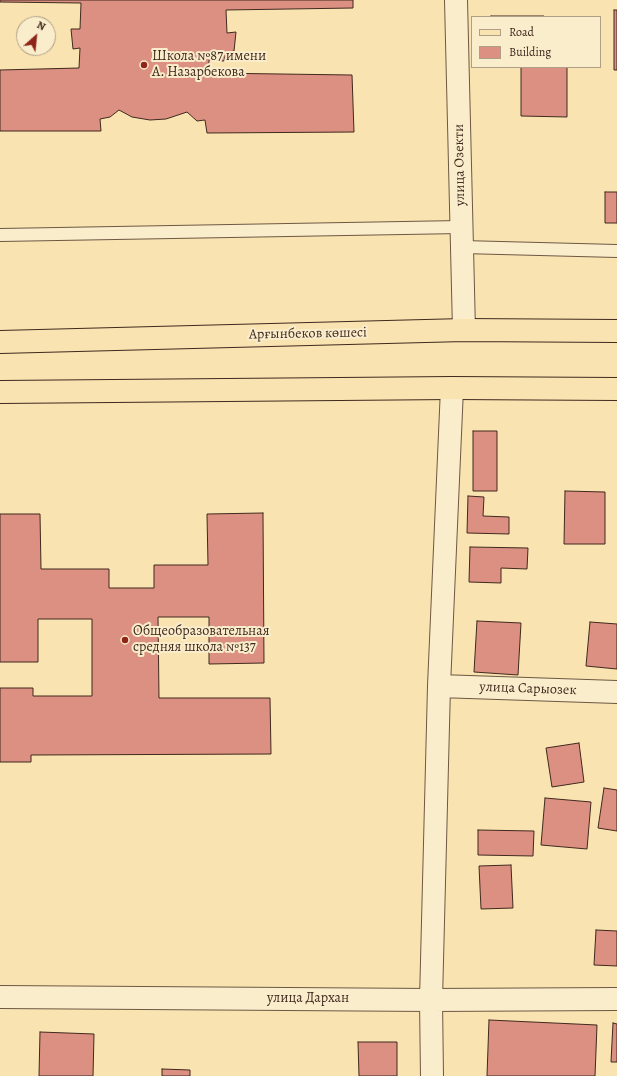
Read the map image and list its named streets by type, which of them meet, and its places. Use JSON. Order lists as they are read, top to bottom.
{
  "streets": {
    "main road": ["Арғынбеков көшесі"],
    "street": ["улица Озекти", "улица Сарыозек", "улица Дархан"]
  },
  "crossings": [
    ["улица Озекти", "Арғынбеков көшесі"]
  ],
  "places": ["Школа №87 имени А. Назарбекова", "Общеобразовательная средняя школа №137"],
  "legend": ["Road", "Building"],
  "north": "top right"
}
